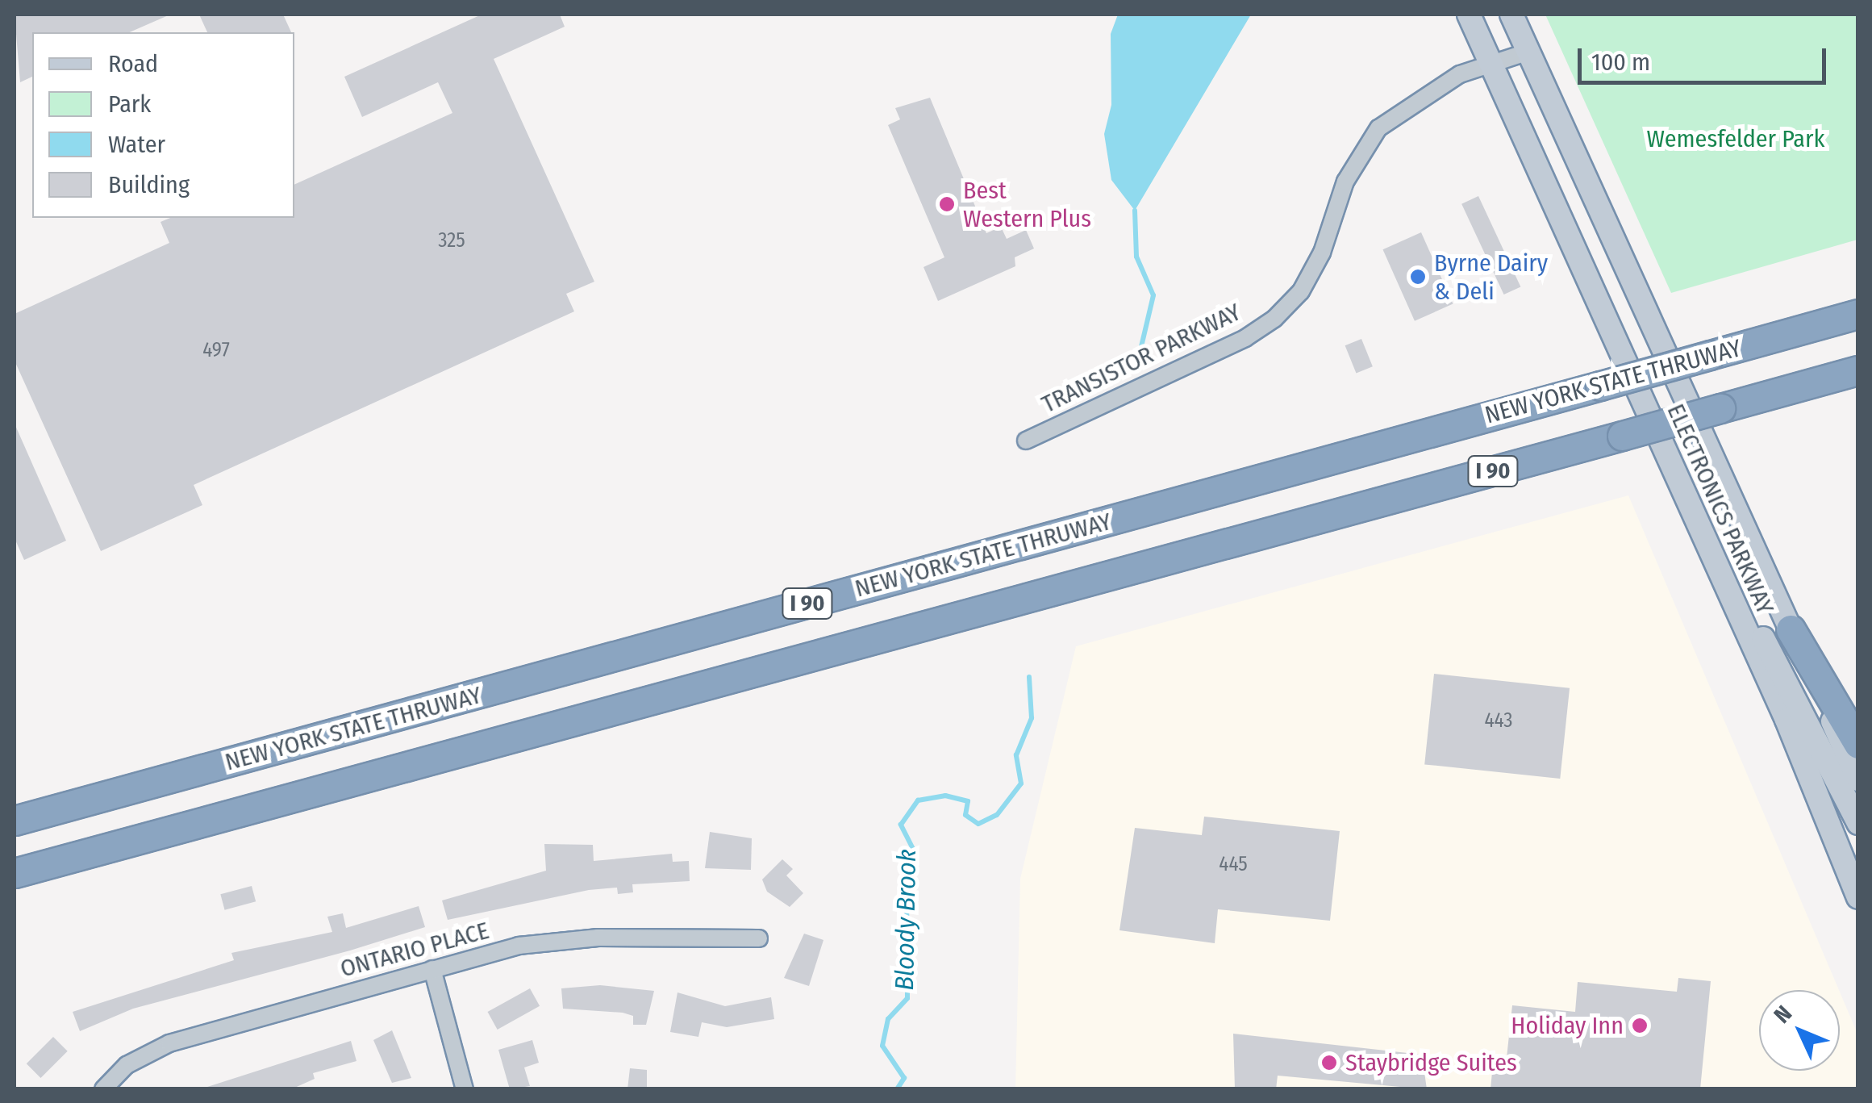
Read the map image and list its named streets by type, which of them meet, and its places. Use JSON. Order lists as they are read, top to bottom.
{
  "streets": {
    "highway": ["NEW YORK STATE THRUWAY", "I 90"],
    "main road": ["ELECTRONICS PARKWAY"],
    "street": ["TRANSISTOR PARKWAY", "ONTARIO PLACE"]
  },
  "crossings": [
    ["TRANSISTOR PARKWAY", "ELECTRONICS PARKWAY"]
  ],
  "water": ["Bloody Brook"],
  "parks": ["Wemesfelder Park"],
  "places": [
    "Best Western Plus",
    "Byrne Dairy & Deli",
    "Holiday Inn",
    "Staybridge Suites"
  ],
  "house_numbers": [
    "325",
    "497",
    "443",
    "445"
  ],
  "legend": [
    "Road",
    "Park",
    "Water",
    "Building"
  ],
  "scale_bar": "100 m",
  "north": "top left"
}
